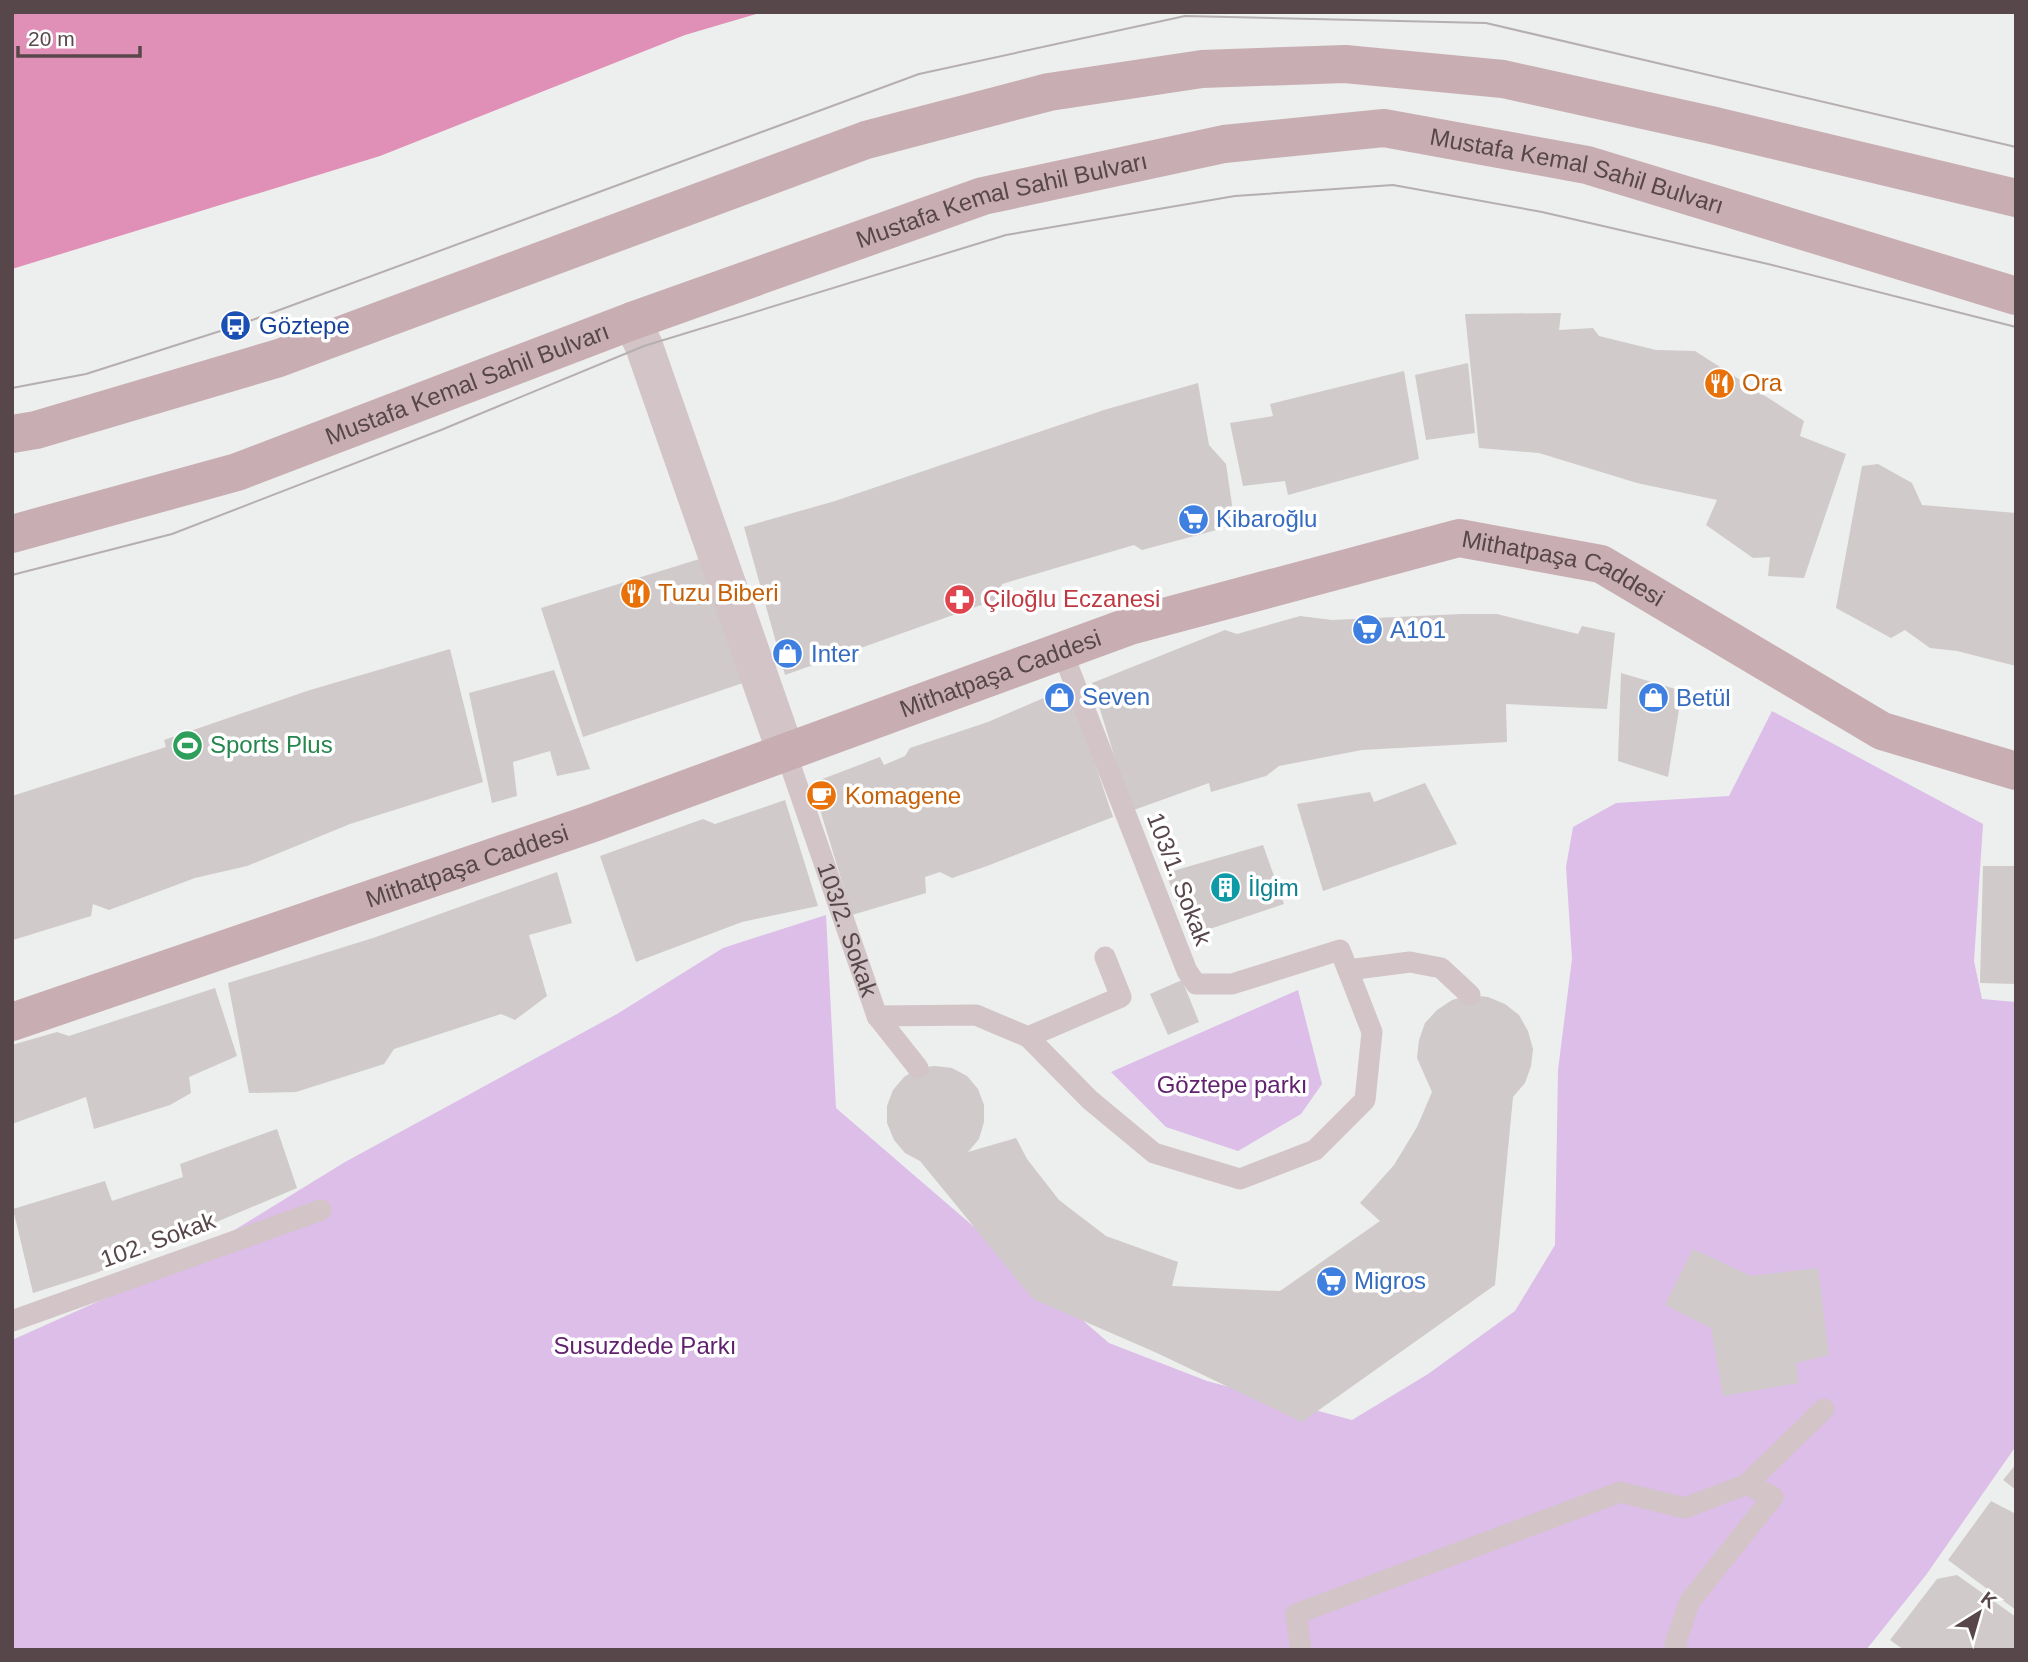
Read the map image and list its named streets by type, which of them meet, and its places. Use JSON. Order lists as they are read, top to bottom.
{
  "streets": {
    "main road": ["Mustafa Kemal Sahil Bulvarı", "Mithatpaşa Caddesi"],
    "street": ["103/2. Sokak"],
    "lane": ["103/1. Sokak", "102. Sokak"]
  },
  "crossings": [
    ["Mustafa Kemal Sahil Bulvarı", "103/2. Sokak"],
    ["Mithatpaşa Caddesi", "103/1. Sokak"],
    ["Mithatpaşa Caddesi", "103/2. Sokak"],
    ["103/1. Sokak", "103/2. Sokak"]
  ],
  "parks": ["Göztepe parkı", "Susuzdede Parkı"],
  "places": {
    "bus stop": ["Göztepe"],
    "restaurant": ["Ora", "Tuzu Biberi"],
    "supermarket": ["Kibaroğlu", "A101", "Migros"],
    "pharmacy": ["Çiloğlu Eczanesi"],
    "shop": ["Inter", "Seven", "Betül"],
    "sports": ["Sports Plus"],
    "cafe": ["Komagene"],
    "building": ["İlgim"]
  },
  "scale_bar": "20 m",
  "north": "top right"
}
